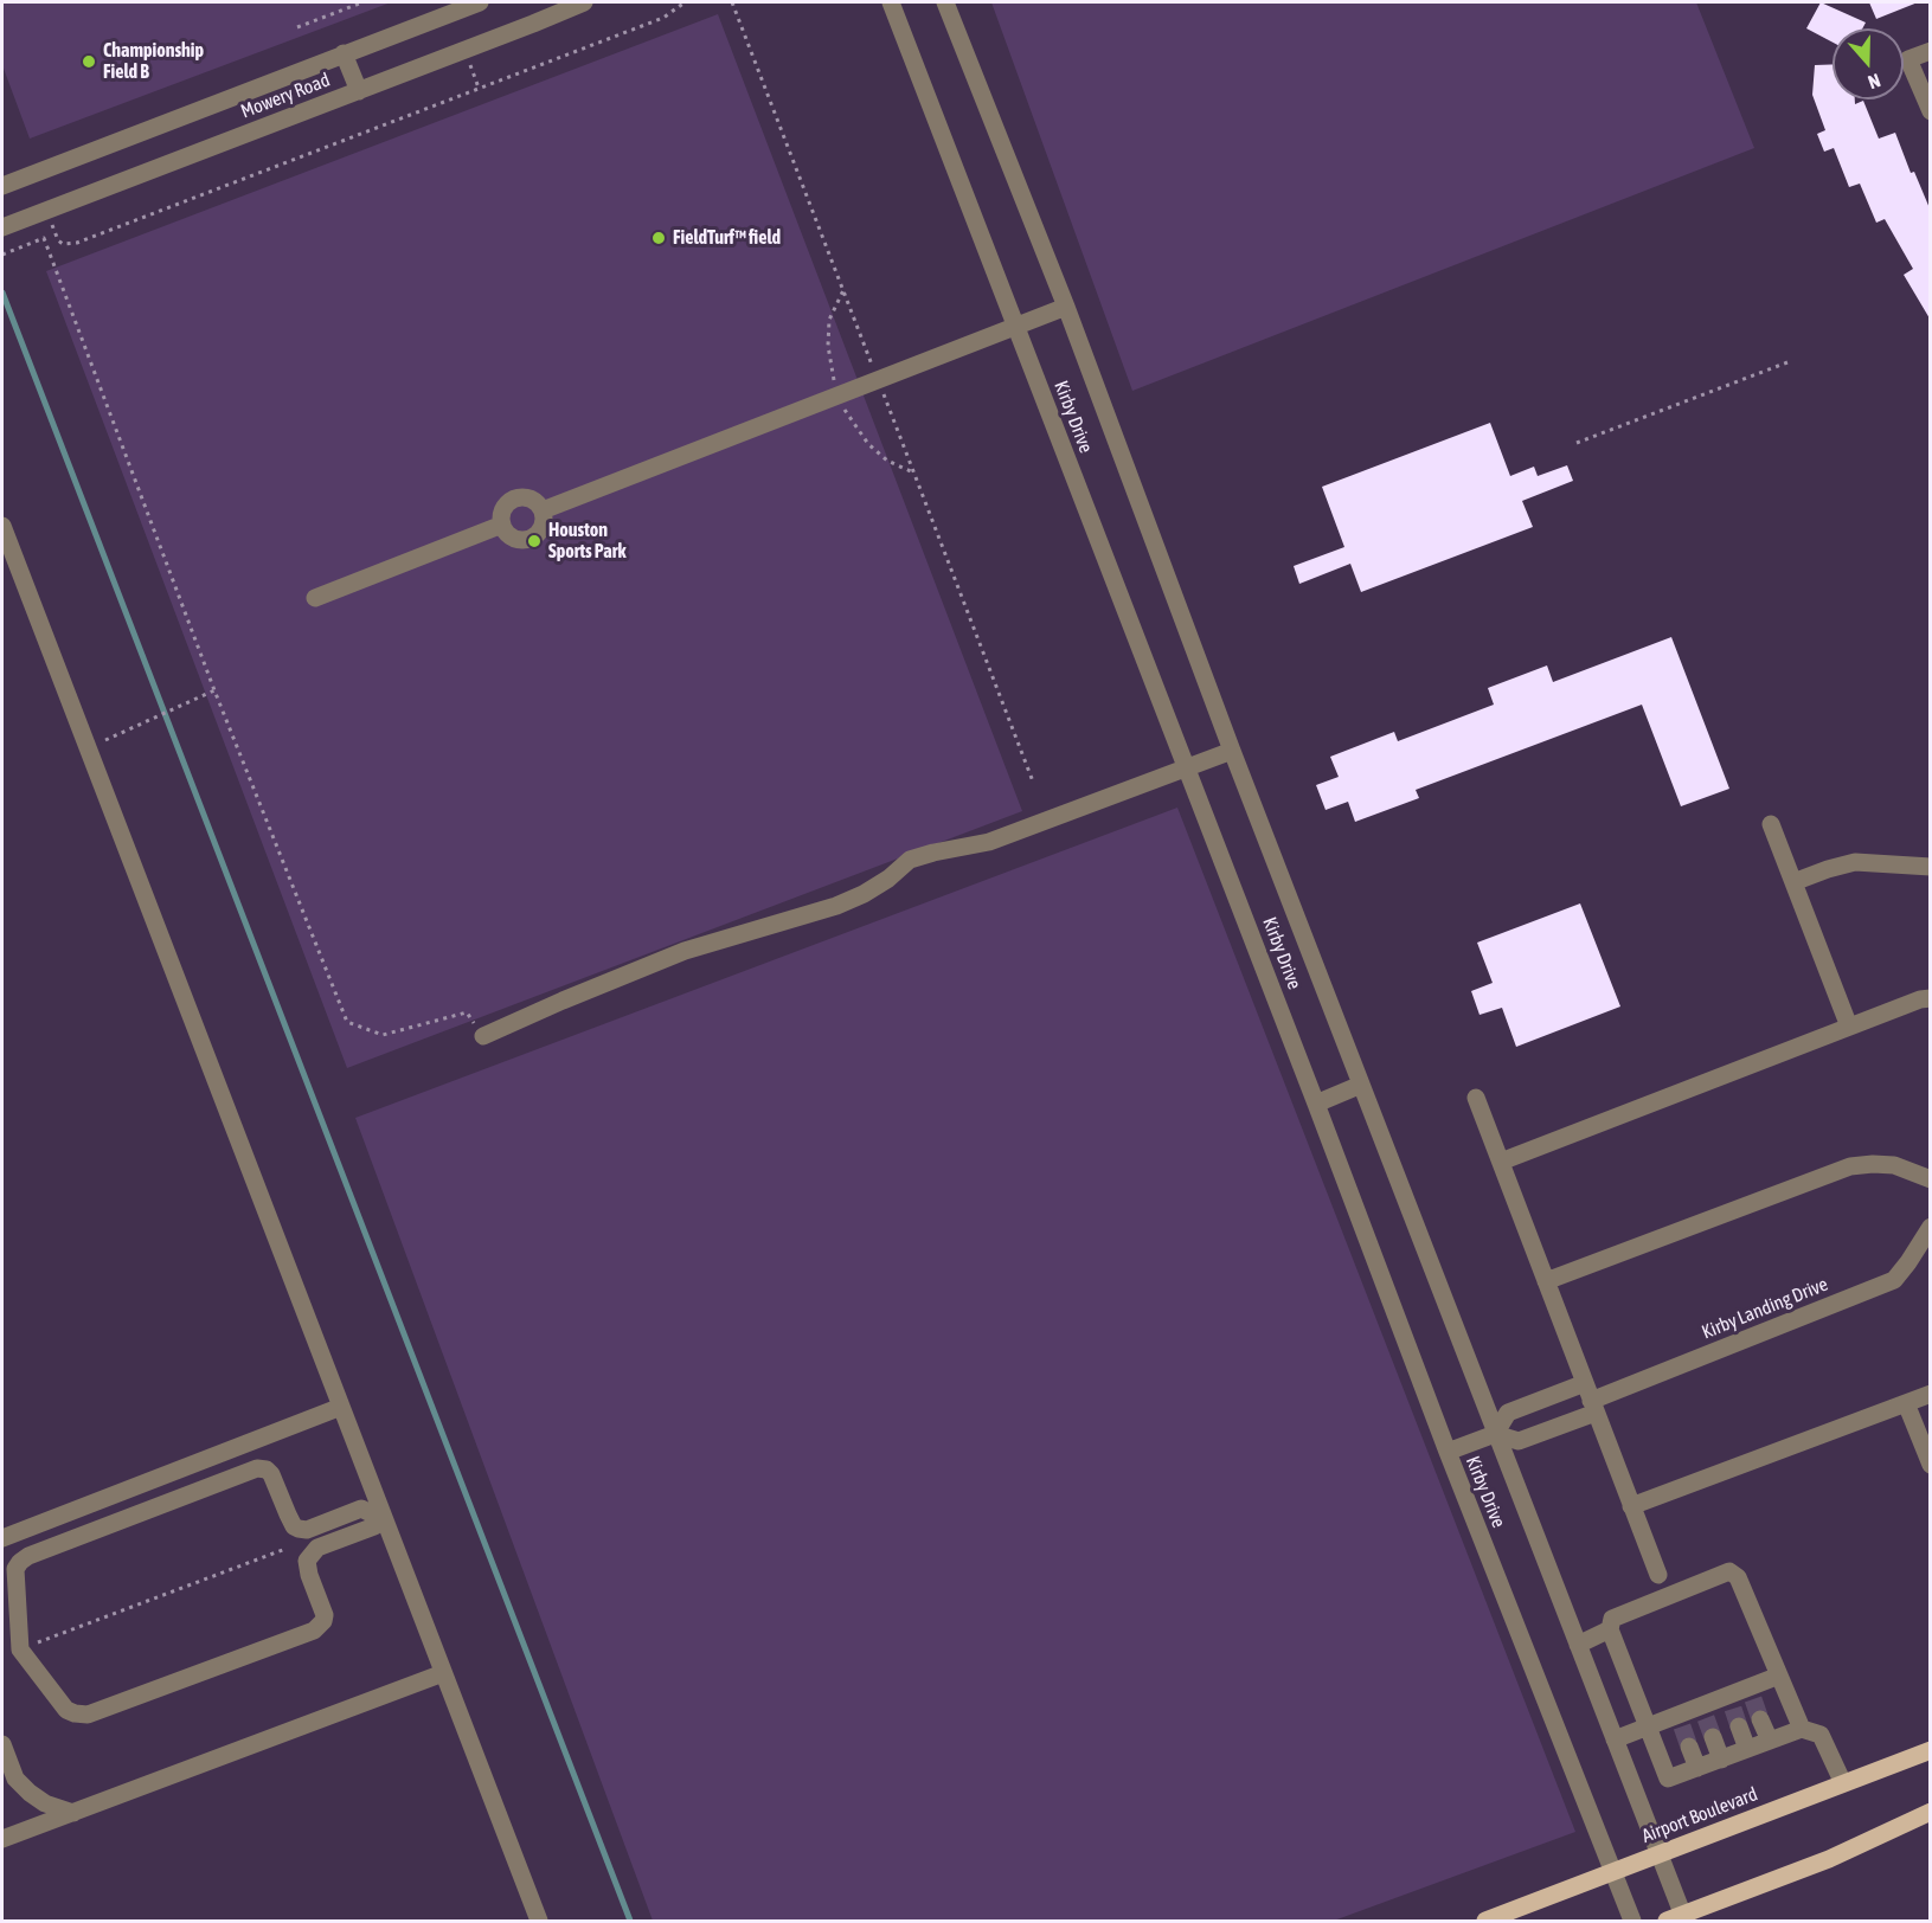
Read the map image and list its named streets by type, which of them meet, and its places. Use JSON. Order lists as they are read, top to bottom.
{
  "streets": {
    "main road": ["Airport Boulevard"],
    "street": ["Mowery Road", "Kirby Drive", "Kirby Landing Drive"]
  },
  "crossings": [
    ["Kirby Drive", "Kirby Landing Drive"],
    ["Kirby Drive", "Airport Boulevard"]
  ],
  "places": ["Championship Field B", "FieldTurf™ field", "Houston Sports Park"],
  "north": "bottom"
}
